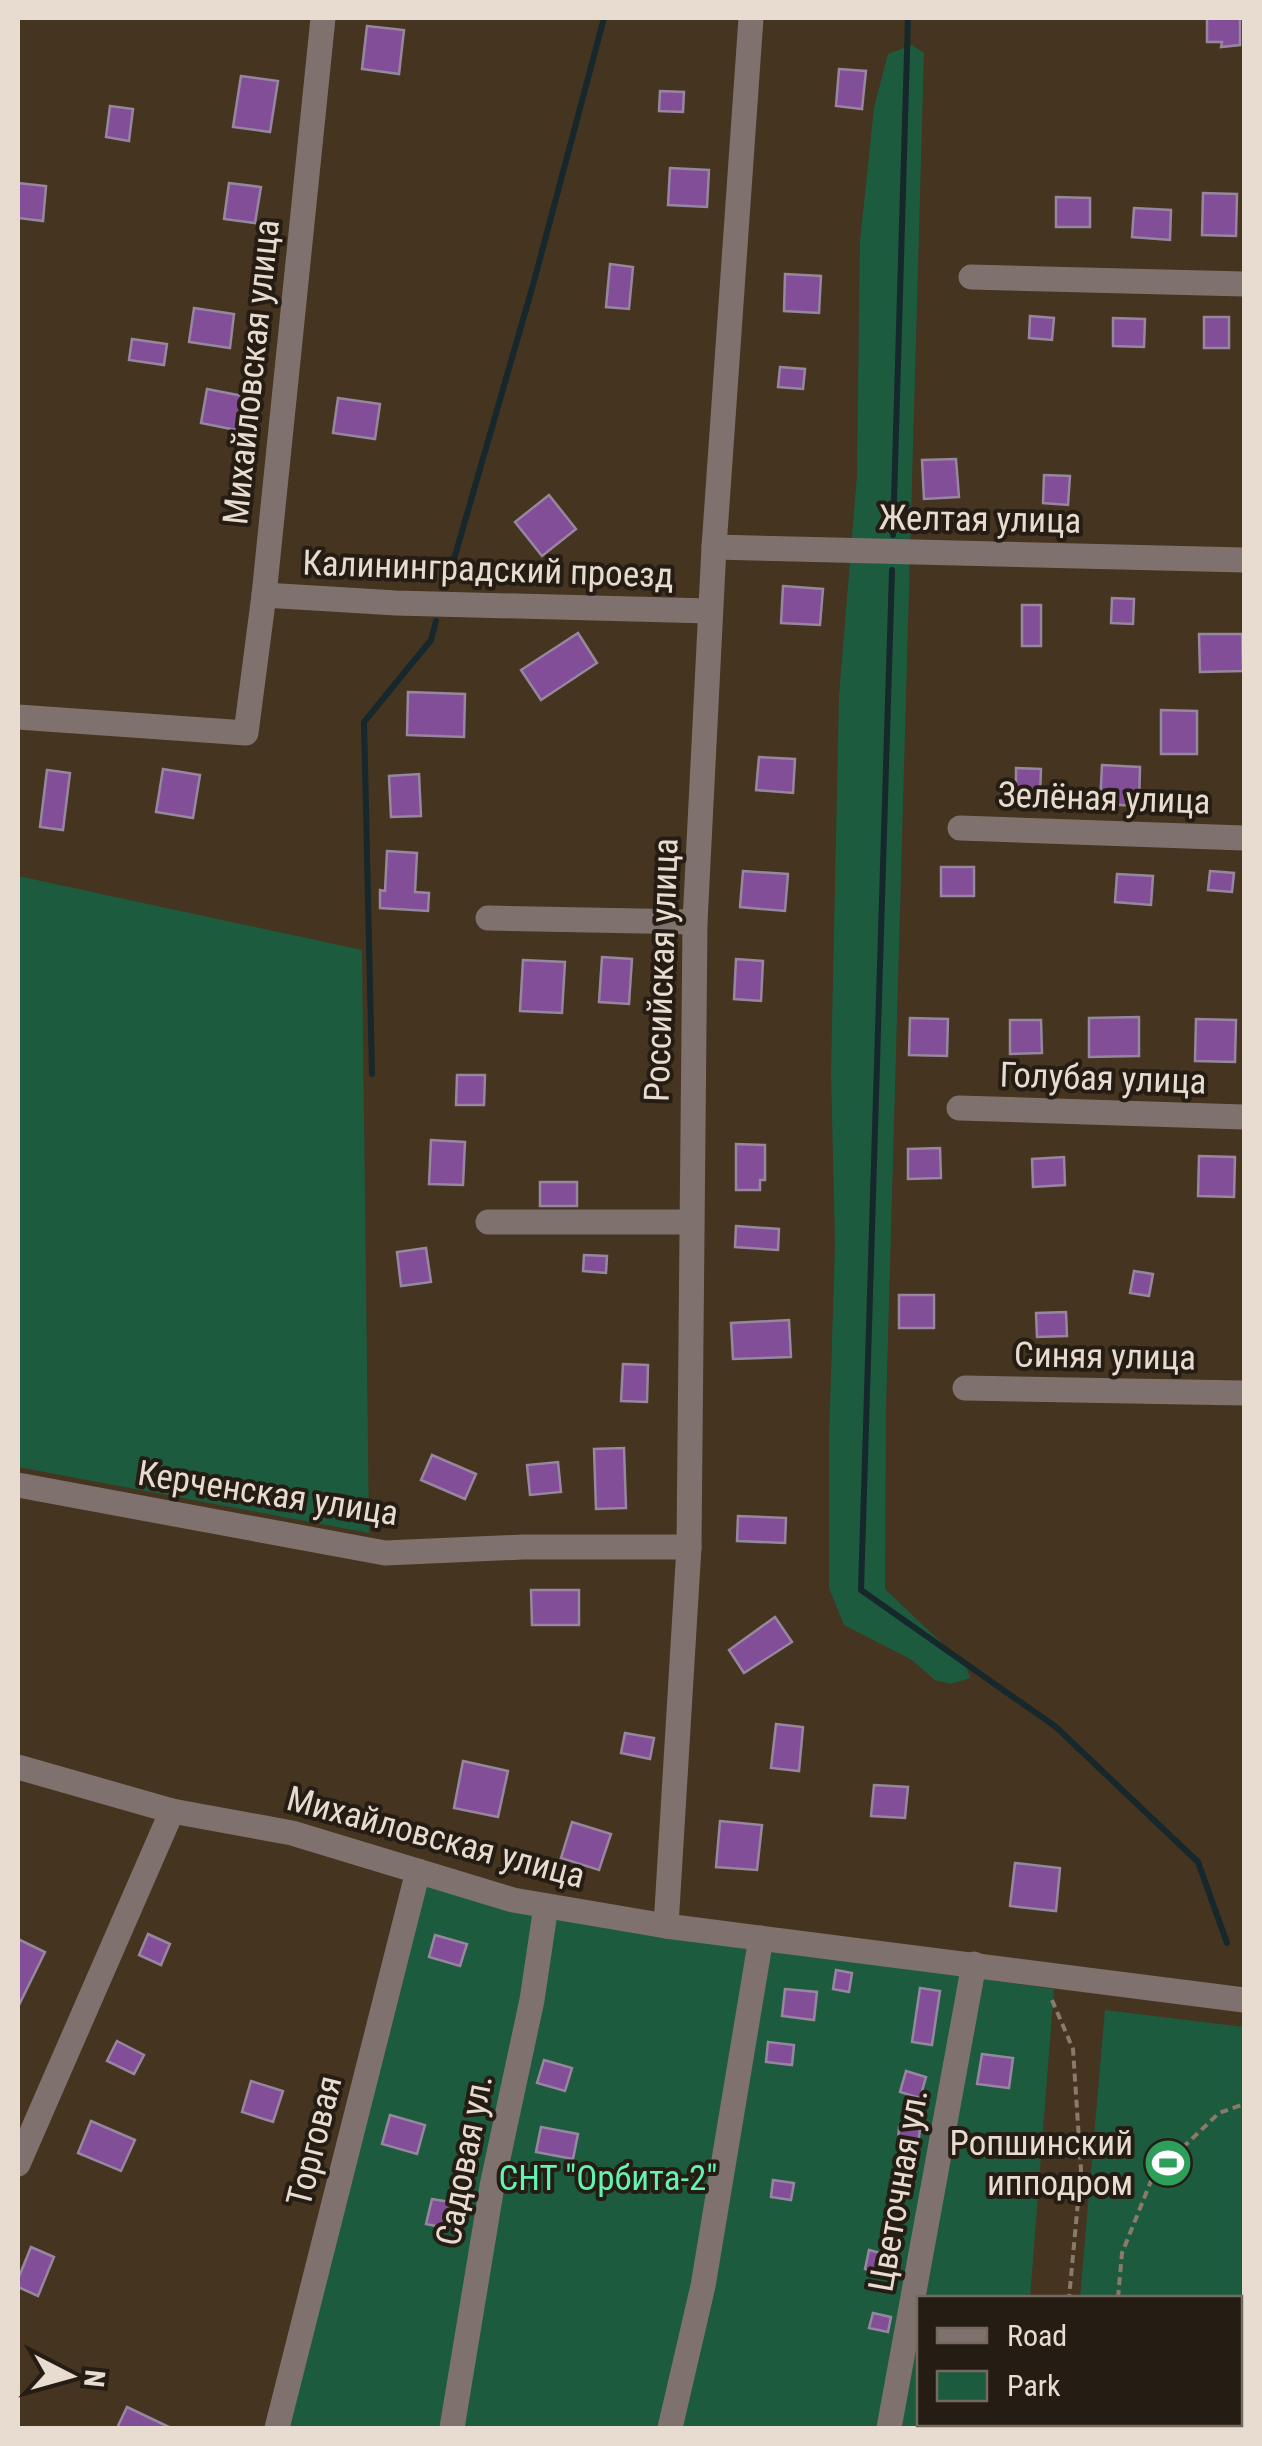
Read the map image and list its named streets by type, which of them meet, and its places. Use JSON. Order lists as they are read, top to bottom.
{
  "streets": {
    "street": [
      "Михайловская улица",
      "Желтая улица",
      "Калининградский проезд",
      "Зелёная улица",
      "Российская улица",
      "Голубая улица",
      "Синяя улица",
      "Керченская улица",
      "Торговая",
      "Садовая ул.",
      "Цветочная ул."
    ]
  },
  "crossings": [
    ["Михайловская улица", "Калининградский проезд"],
    ["Михайловская улица", "Российская улица"],
    ["Михайловская улица", "Торговая"],
    ["Михайловская улица", "Садовая ул."],
    ["Михайловская улица", "Цветочная ул."],
    ["Желтая улица", "Российская улица"],
    ["Калининградский проезд", "Российская улица"],
    ["Российская улица", "Керченская улица"]
  ],
  "parks": ["СНТ \"Орбита-2\""],
  "places": {
    "sports": ["Ропшинский ипподром"]
  },
  "legend": ["Road", "Park"],
  "north": "right"
}
